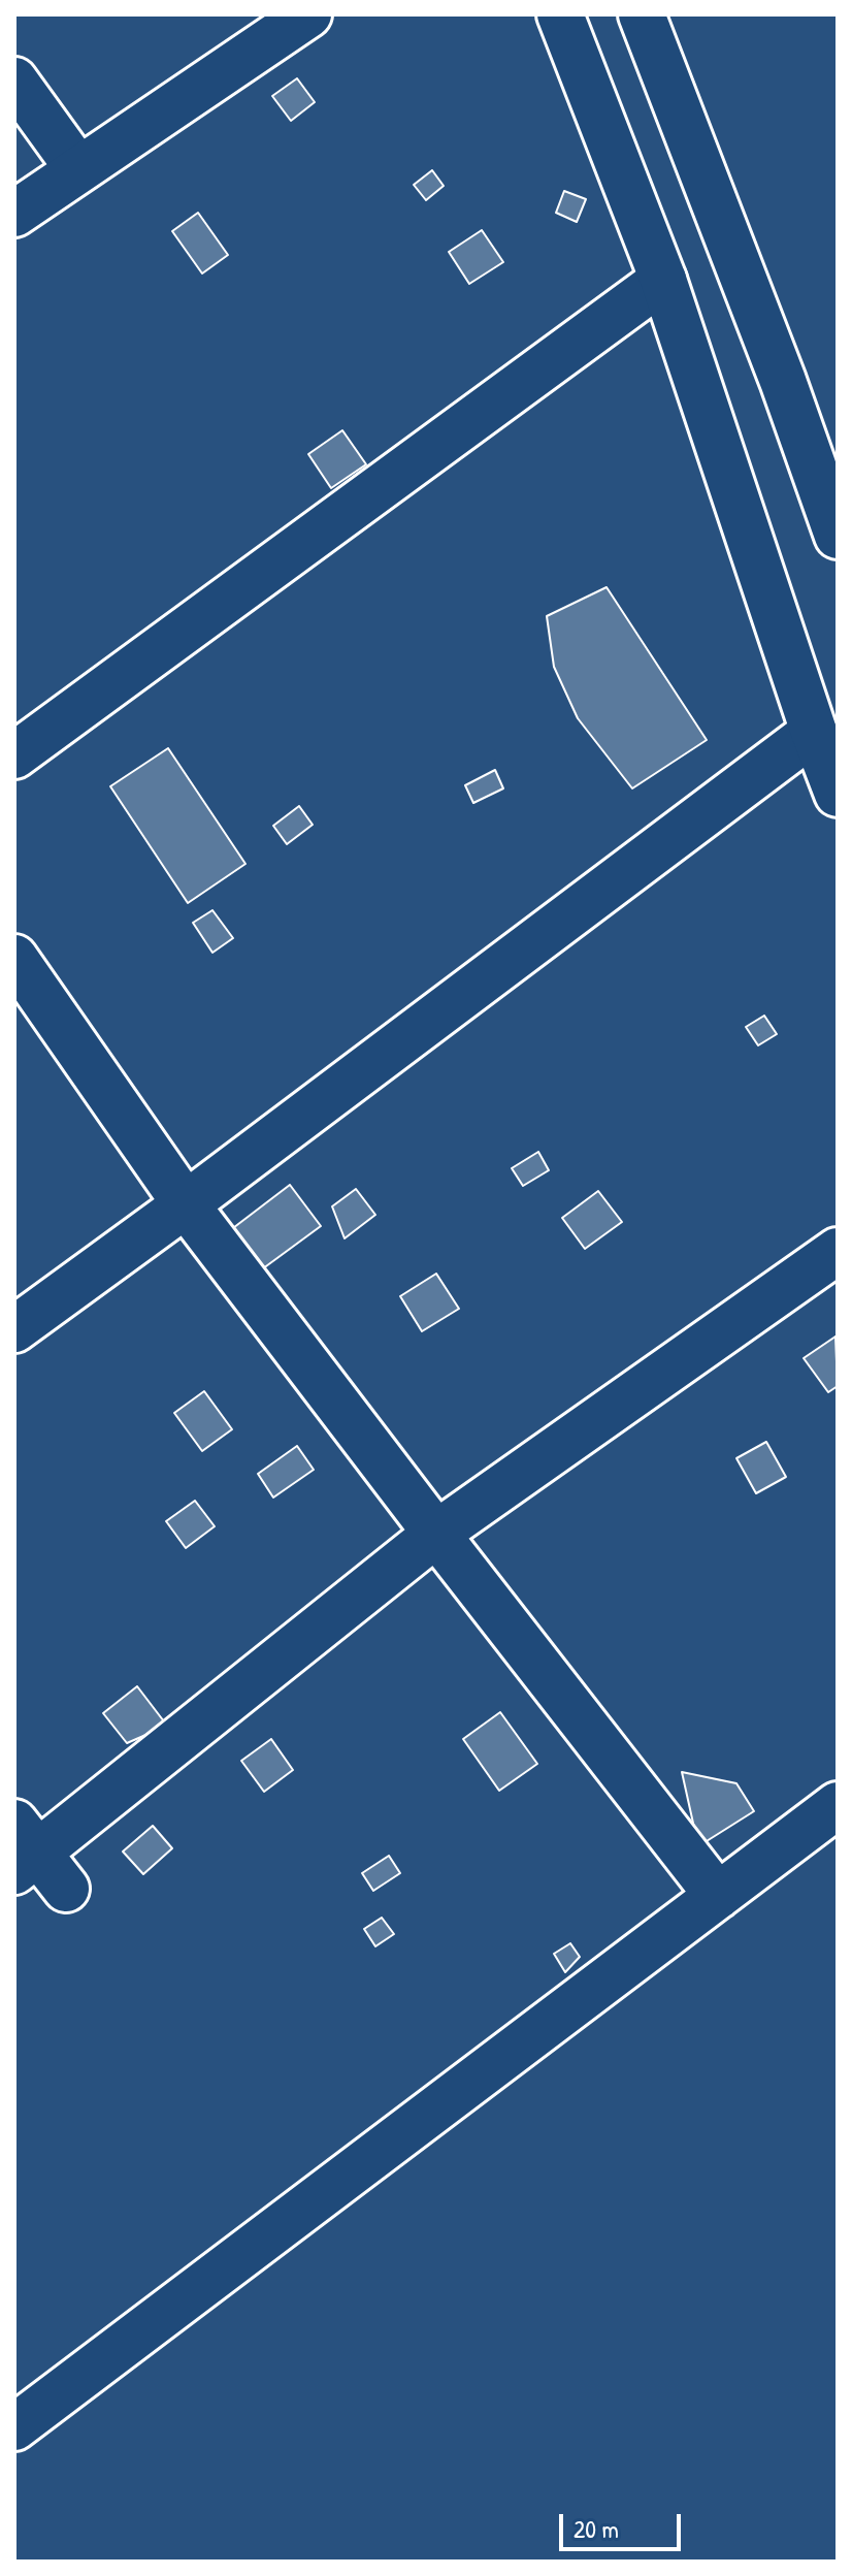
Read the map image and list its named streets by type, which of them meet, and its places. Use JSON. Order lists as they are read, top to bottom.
{
  "scale_bar": "20 m"
}
